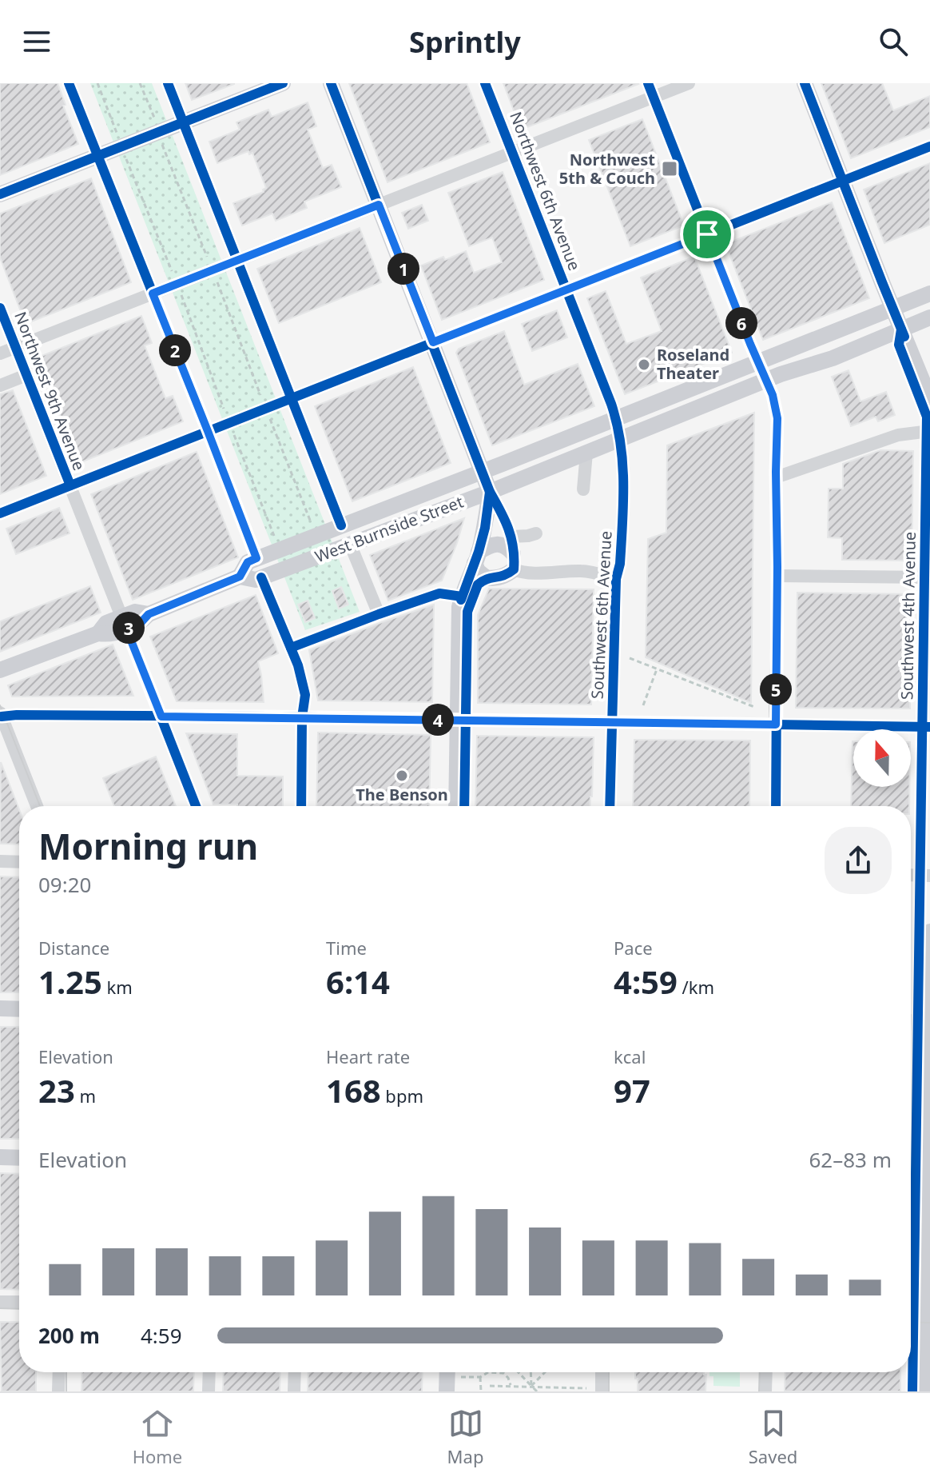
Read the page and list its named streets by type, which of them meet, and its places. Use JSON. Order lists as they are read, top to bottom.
{
  "streets": {
    "main road": ["West Burnside Street"],
    "street": ["Northwest 6th Avenue", "Northwest 9th Avenue", "Southwest 6th Avenue"],
    "cycle path": ["Southwest 4th Avenue"]
  },
  "crossings": [
    ["Northwest 6th Avenue", "West Burnside Street"],
    ["Northwest 6th Avenue", "Southwest 6th Avenue"],
    ["Northwest 9th Avenue", "West Burnside Street"],
    ["West Burnside Street", "Southwest 6th Avenue"]
  ],
  "places": {
    "transit": ["Northwest 5th & Couch"],
    "other": ["Roseland Theater", "The Benson"]
  },
  "north": "top",
  "page": {
    "header": "Sprintly",
    "pins": [
      "1",
      "6",
      "2",
      "3",
      "5",
      "4"
    ],
    "heading": ["Morning run", "09:20"],
    "stats": [
      ["Distance", "1.25 km"],
      ["Time", "6:14"],
      ["Pace", "4:59 /km"],
      ["Elevation", "23 m"],
      ["Heart rate", "168 bpm"],
      ["kcal", "97"]
    ],
    "chart": ["Elevation", "62–83 m"],
    "list": [
      {
        "name": "200 m",
        "note": "4:59"
      }
    ],
    "tabs": ["Home", "Map", "Saved"]
  }
}
